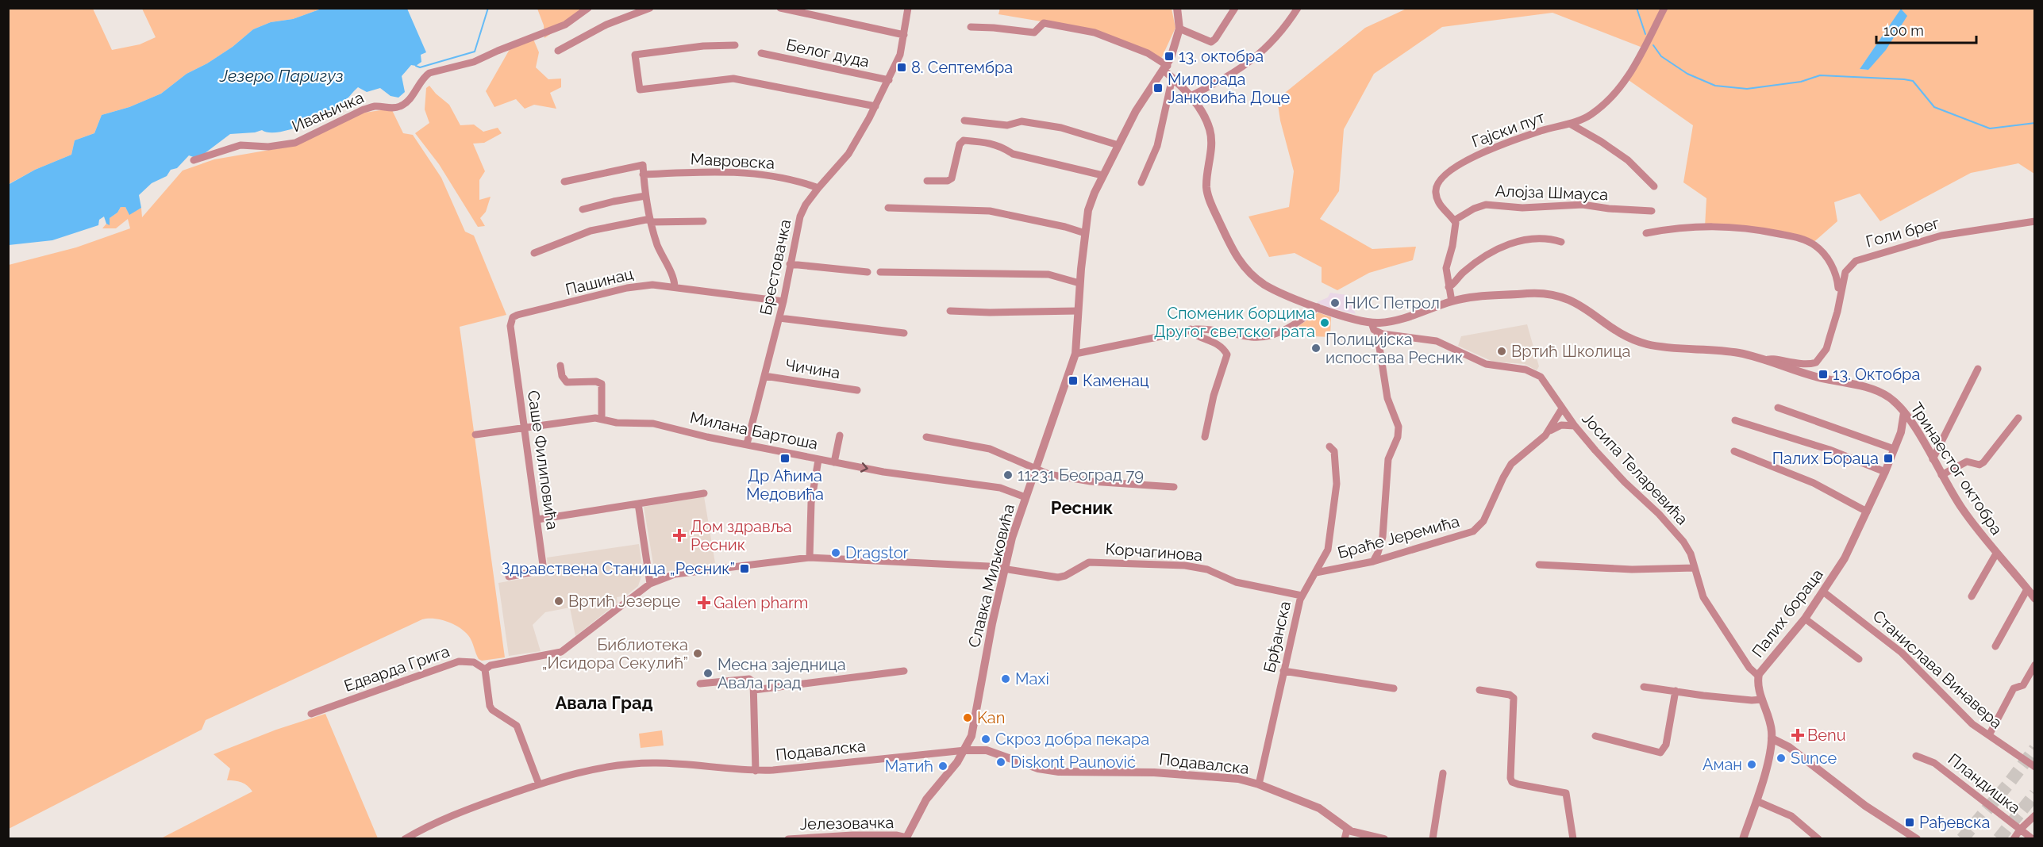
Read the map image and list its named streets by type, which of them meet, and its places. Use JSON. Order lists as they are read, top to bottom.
{
  "streets": {
    "street": [
      "Белог дуда",
      "Ивањичка",
      "Гајски пут",
      "Мавровска",
      "Алојза Шмауса",
      "Голи брег",
      "Брестовачка",
      "Пашинац",
      "Чичина",
      "Милана Бартоша",
      "Саше Филиповића",
      "Јосипа Теларевића",
      "Тринаестог октобра",
      "Браће Јеремића",
      "Корчагинова",
      "Славка Миљковића",
      "Палих бораца",
      "Брђанска",
      "Едварда Грига",
      "Станислава Винавера",
      "Подавалска",
      "Пландишка",
      "Јелезовачка"
    ]
  },
  "crossings": [
    ["Белог дуда", "Брестовачка"],
    ["Гајски пут", "Алојза Шмауса"],
    ["Мавровска", "Брестовачка"],
    ["Голи брег", "Тринаестог октобра"],
    ["Брестовачка", "Пашинац"],
    ["Брестовачка", "Чичина"],
    ["Брестовачка", "Милана Бартоша"],
    ["Пашинац", "Саше Филиповића"],
    ["Милана Бартоша", "Саше Филиповића"],
    ["Милана Бартоша", "Славка Миљковића"],
    ["Јосипа Теларевића", "Браће Јеремића"],
    ["Јосипа Теларевића", "Палих бораца"],
    ["Тринаестог октобра", "Палих бораца"],
    ["Браће Јеремића", "Брђанска"],
    ["Корчагинова", "Славка Миљковића"],
    ["Корчагинова", "Брђанска"],
    ["Славка Миљковића", "Подавалска"],
    ["Славка Миљковића", "Јелезовачка"],
    ["Палих бораца", "Станислава Винавера"],
    ["Брђанска", "Подавалска"]
  ],
  "districts": ["Ресник", "Авала Град"],
  "water": ["Језеро Паригуз"],
  "places": {
    "transit": [
      "13. октобра",
      "8. Септембра",
      "Милорада Јанковића Доце",
      "13. Октобра",
      "Каменац",
      "Др Аћима Медовића",
      "Палих Бораца",
      "Здравствена Станица „Ресник”",
      "Рађевска"
    ],
    "other": [
      "НИС Петрол",
      "Споменик борцима Другог светског рата",
      "Полицијска испостава Ресник",
      "Вртић Школица",
      "11231 Београд 79",
      "Dragstor",
      "Вртић Језерце",
      "Библиотека „Исидора Секулић”",
      "Месна заједница Авала град",
      "Maxi",
      "Kan",
      "Скроз добра пекара",
      "Sunce",
      "Diskont Paunović",
      "Аман",
      "Матић"
    ],
    "health": ["Дом здравља Ресник", "Galen pharm", "Benu"]
  },
  "scale_bar": "100 m"
}
